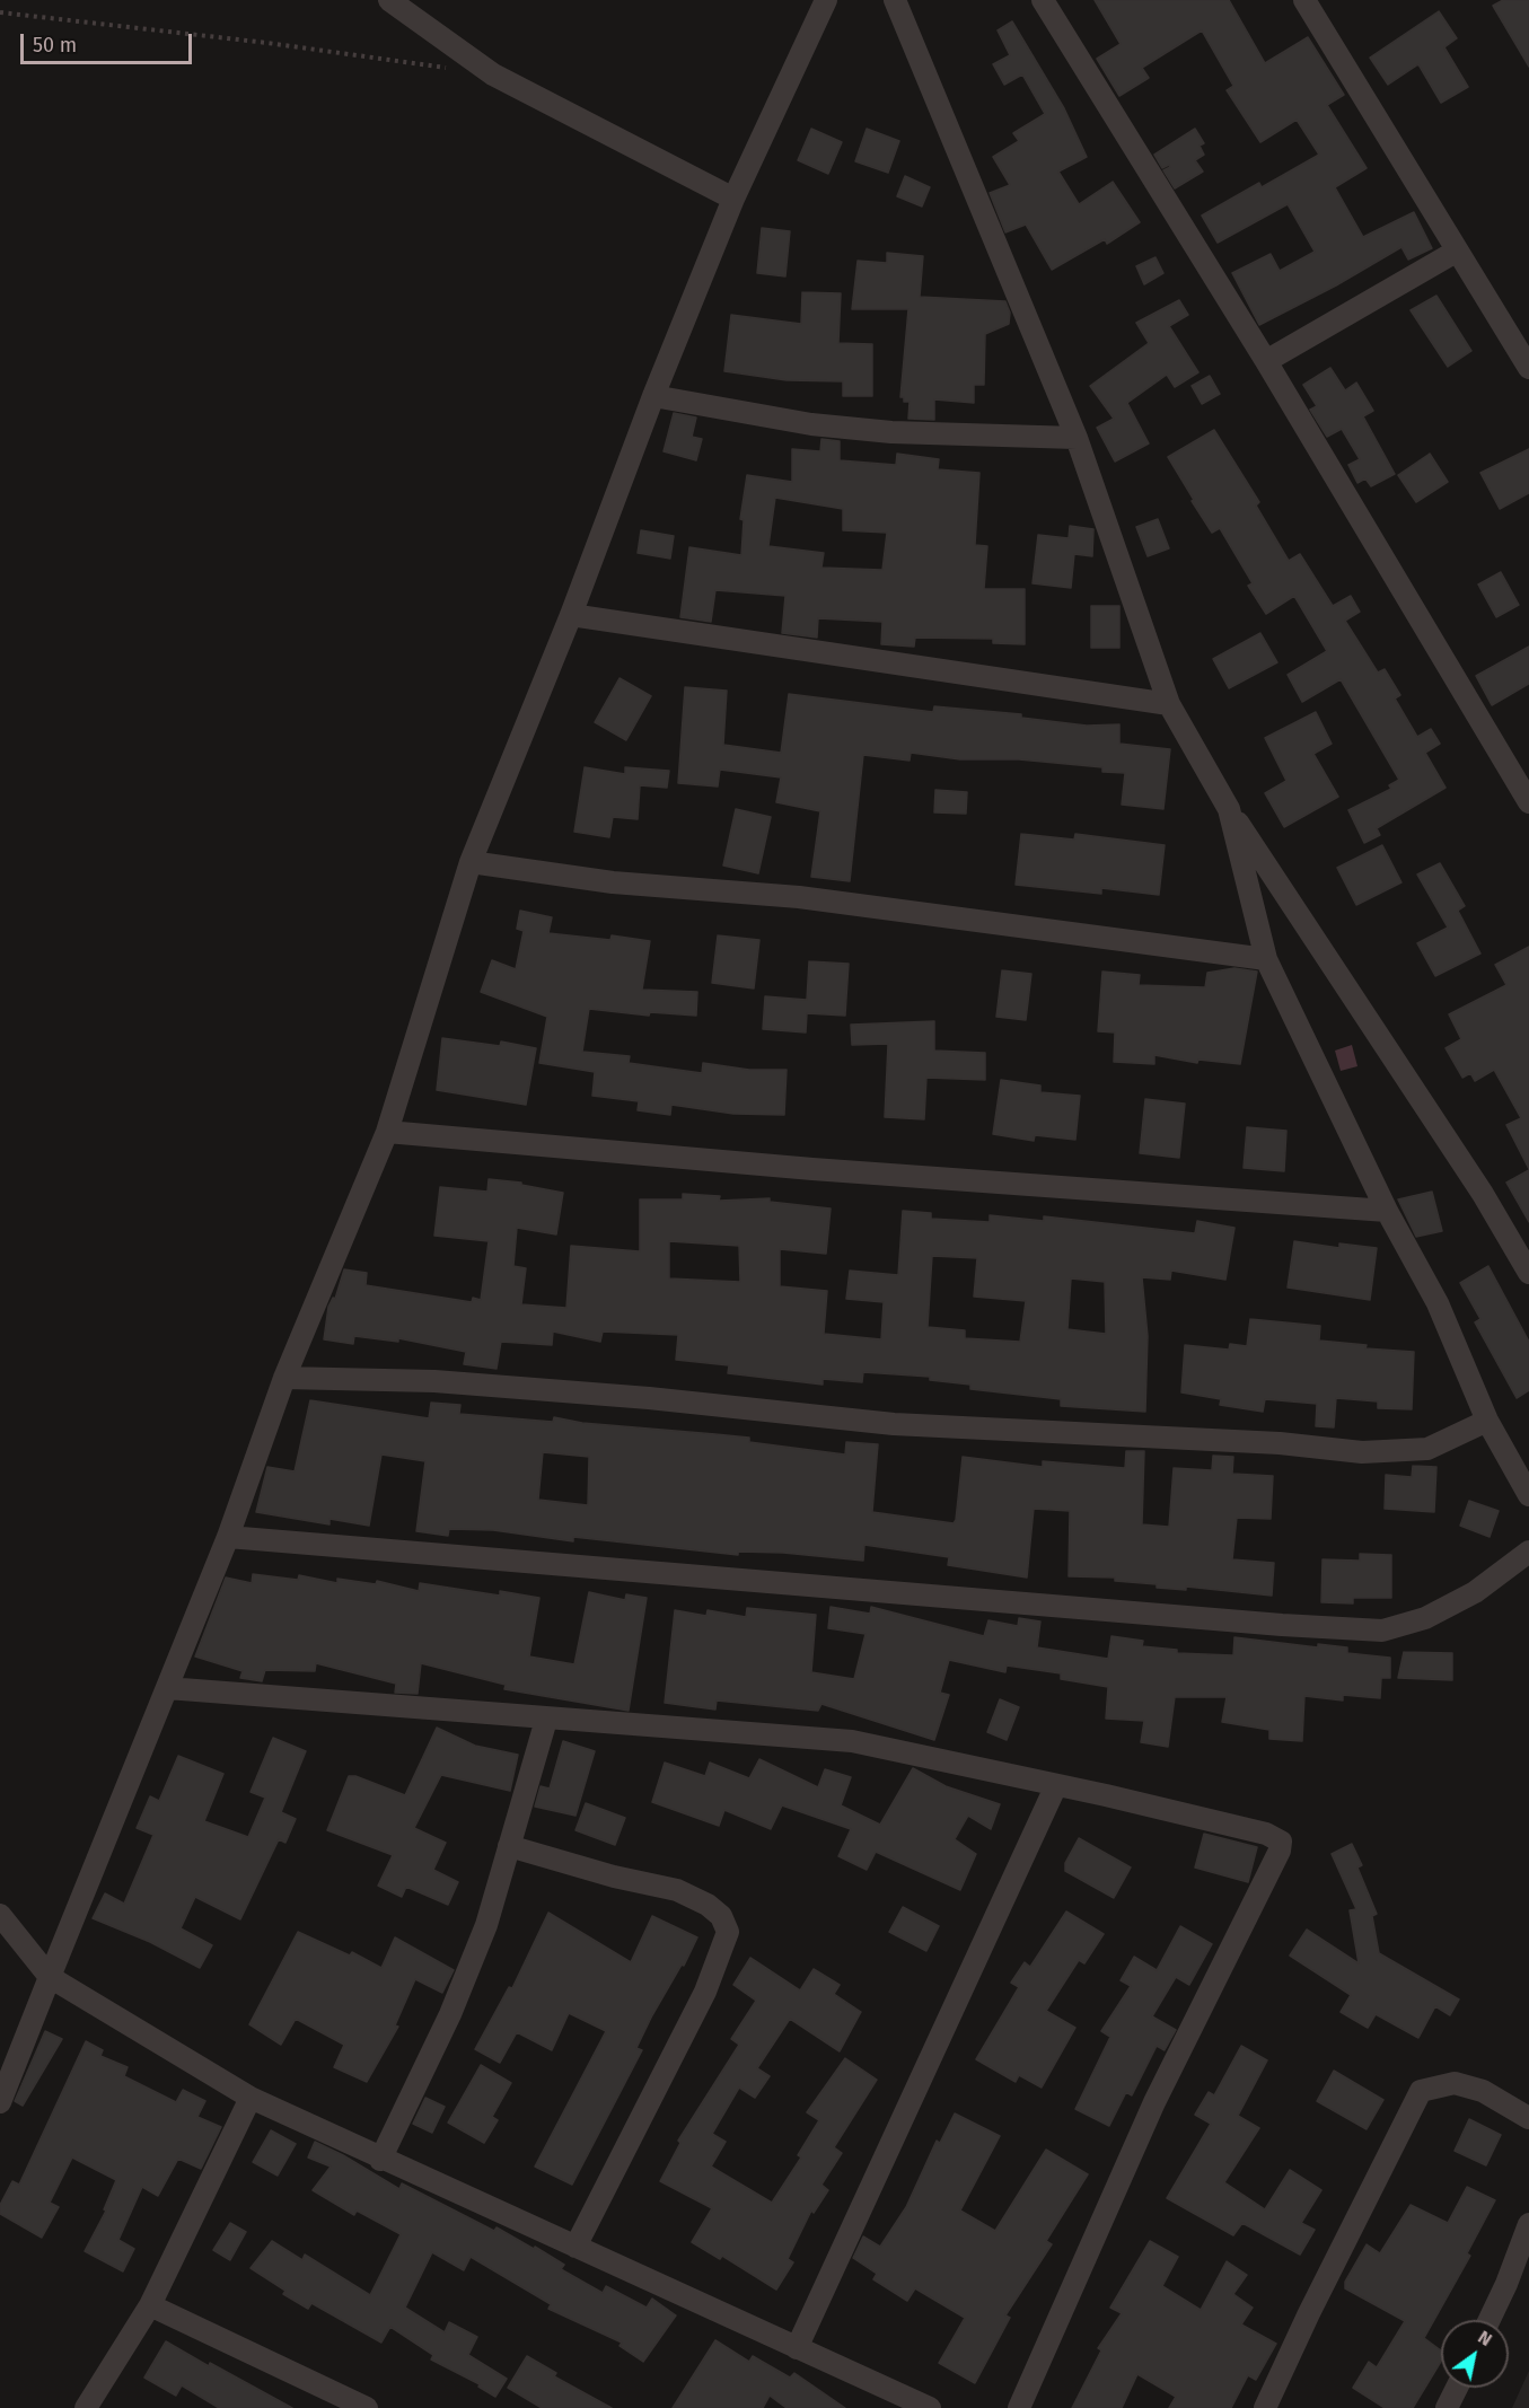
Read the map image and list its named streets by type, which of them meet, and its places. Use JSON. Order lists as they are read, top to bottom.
{
  "scale_bar": "50 m",
  "north": "top right"
}
